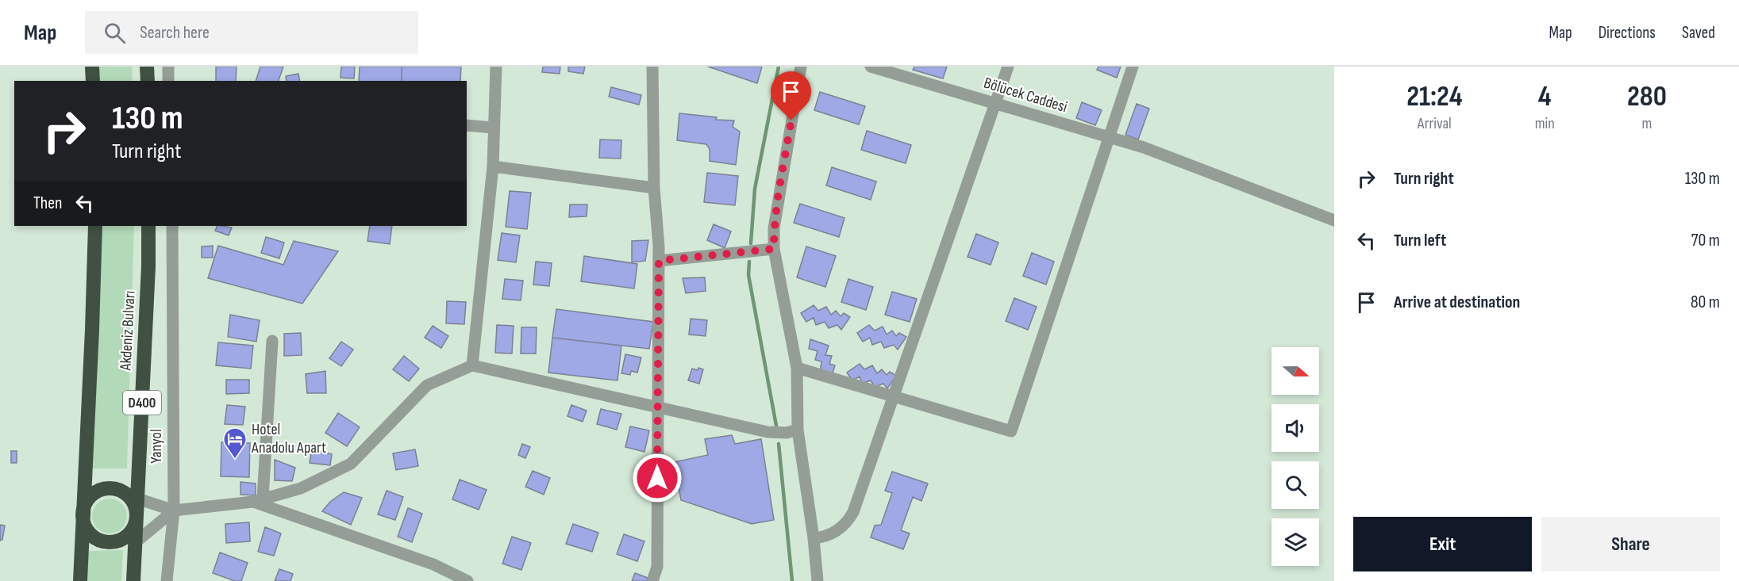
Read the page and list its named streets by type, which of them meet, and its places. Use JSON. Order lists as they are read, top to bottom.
{
  "streets": {
    "highway": ["Akdeniz Bulvarı", "D400"],
    "street": ["Bölücek Caddesi", "Yanyol"]
  },
  "places": {
    "hotel": ["Hotel Anadolu Apart"]
  },
  "north": "right",
  "page": {
    "header": "Map",
    "search": "Search here",
    "nav": ["Map", "Directions", "Saved"],
    "eta": [
      "21:24",
      "Arrival",
      "4",
      "min",
      "280",
      "m"
    ],
    "turn": ["130 m", "Turn right"],
    "list": [
      {
        "name": "Turn right",
        "value": "130 m"
      },
      {
        "name": "Turn left",
        "value": "70 m"
      },
      {
        "name": "Arrive at destination",
        "value": "80 m"
      }
    ],
    "then": "Then",
    "buttons": ["Exit", "Share"]
  }
}
